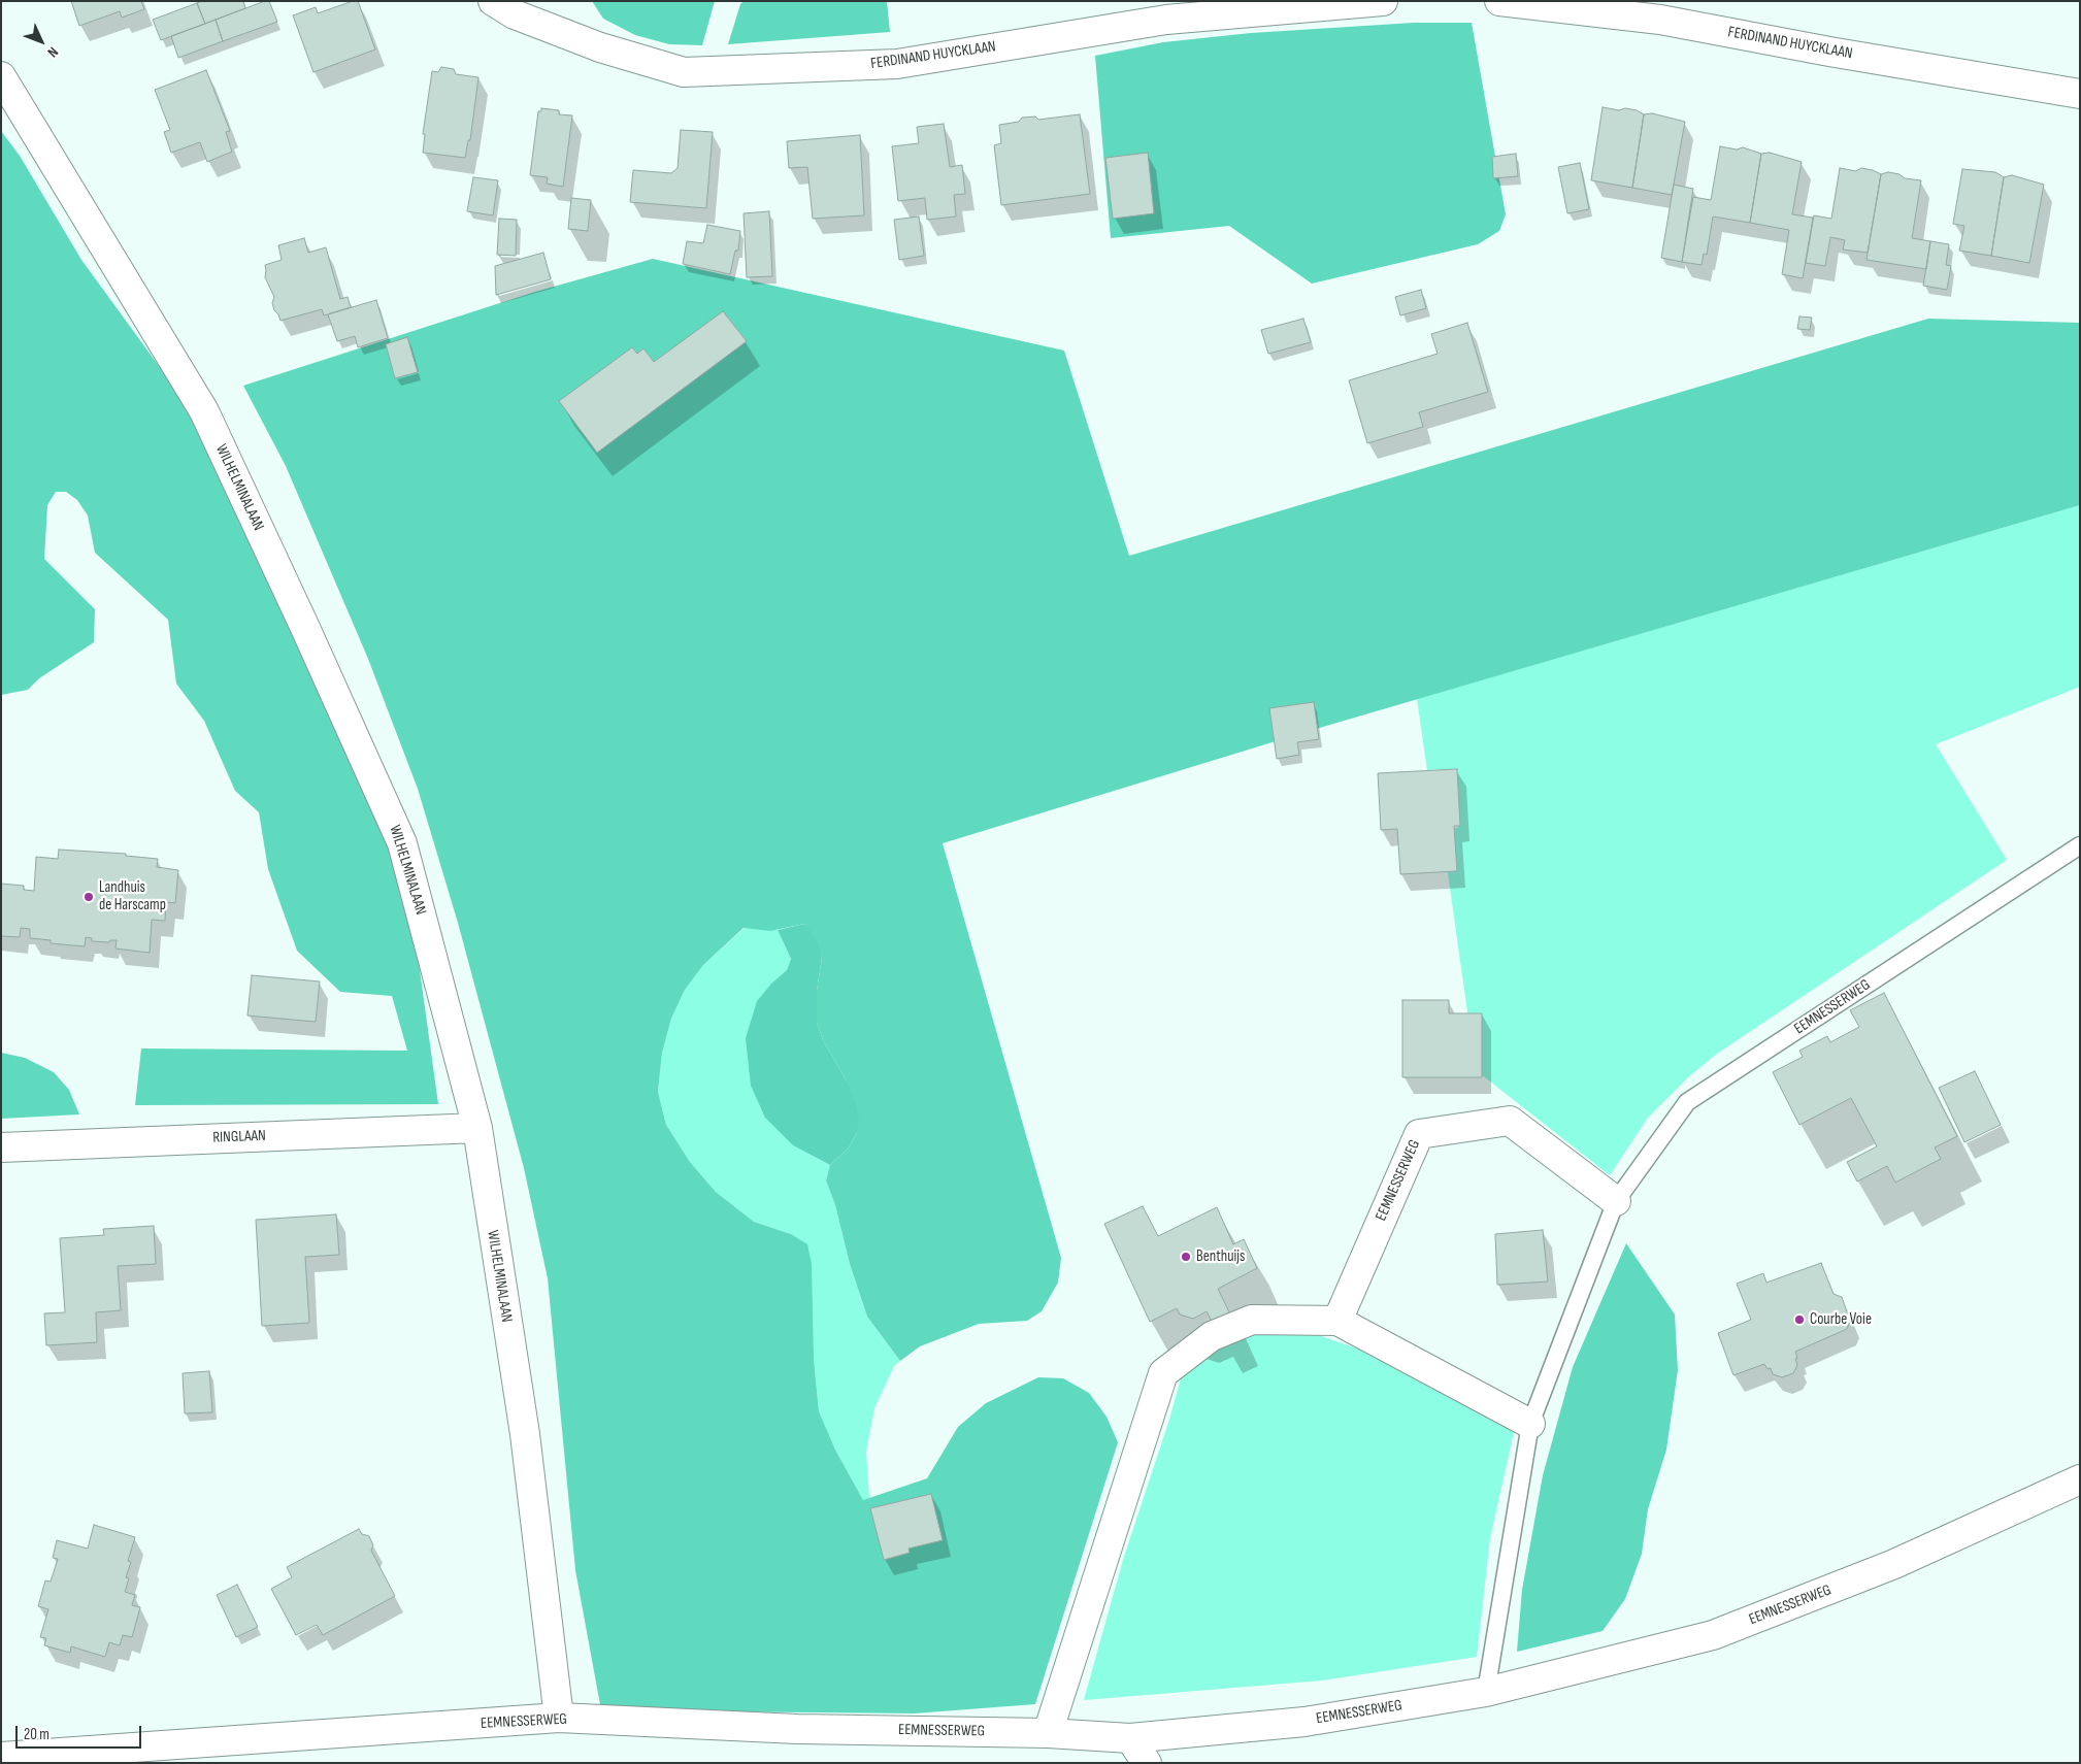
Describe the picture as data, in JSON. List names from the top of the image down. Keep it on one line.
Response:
{"streets":{"street":["FERDINAND HUYCKLAAN","WILHELMINALAAN","EEMNESSERWEG","RINGLAAN"]},"crossings":[["WILHELMINALAAN","EEMNESSERWEG"],["WILHELMINALAAN","RINGLAAN"]],"places":["Landhuis de Harscamp","Benthuijs","Courbe Voie"],"scale_bar":"20 m","north":"bottom right"}
